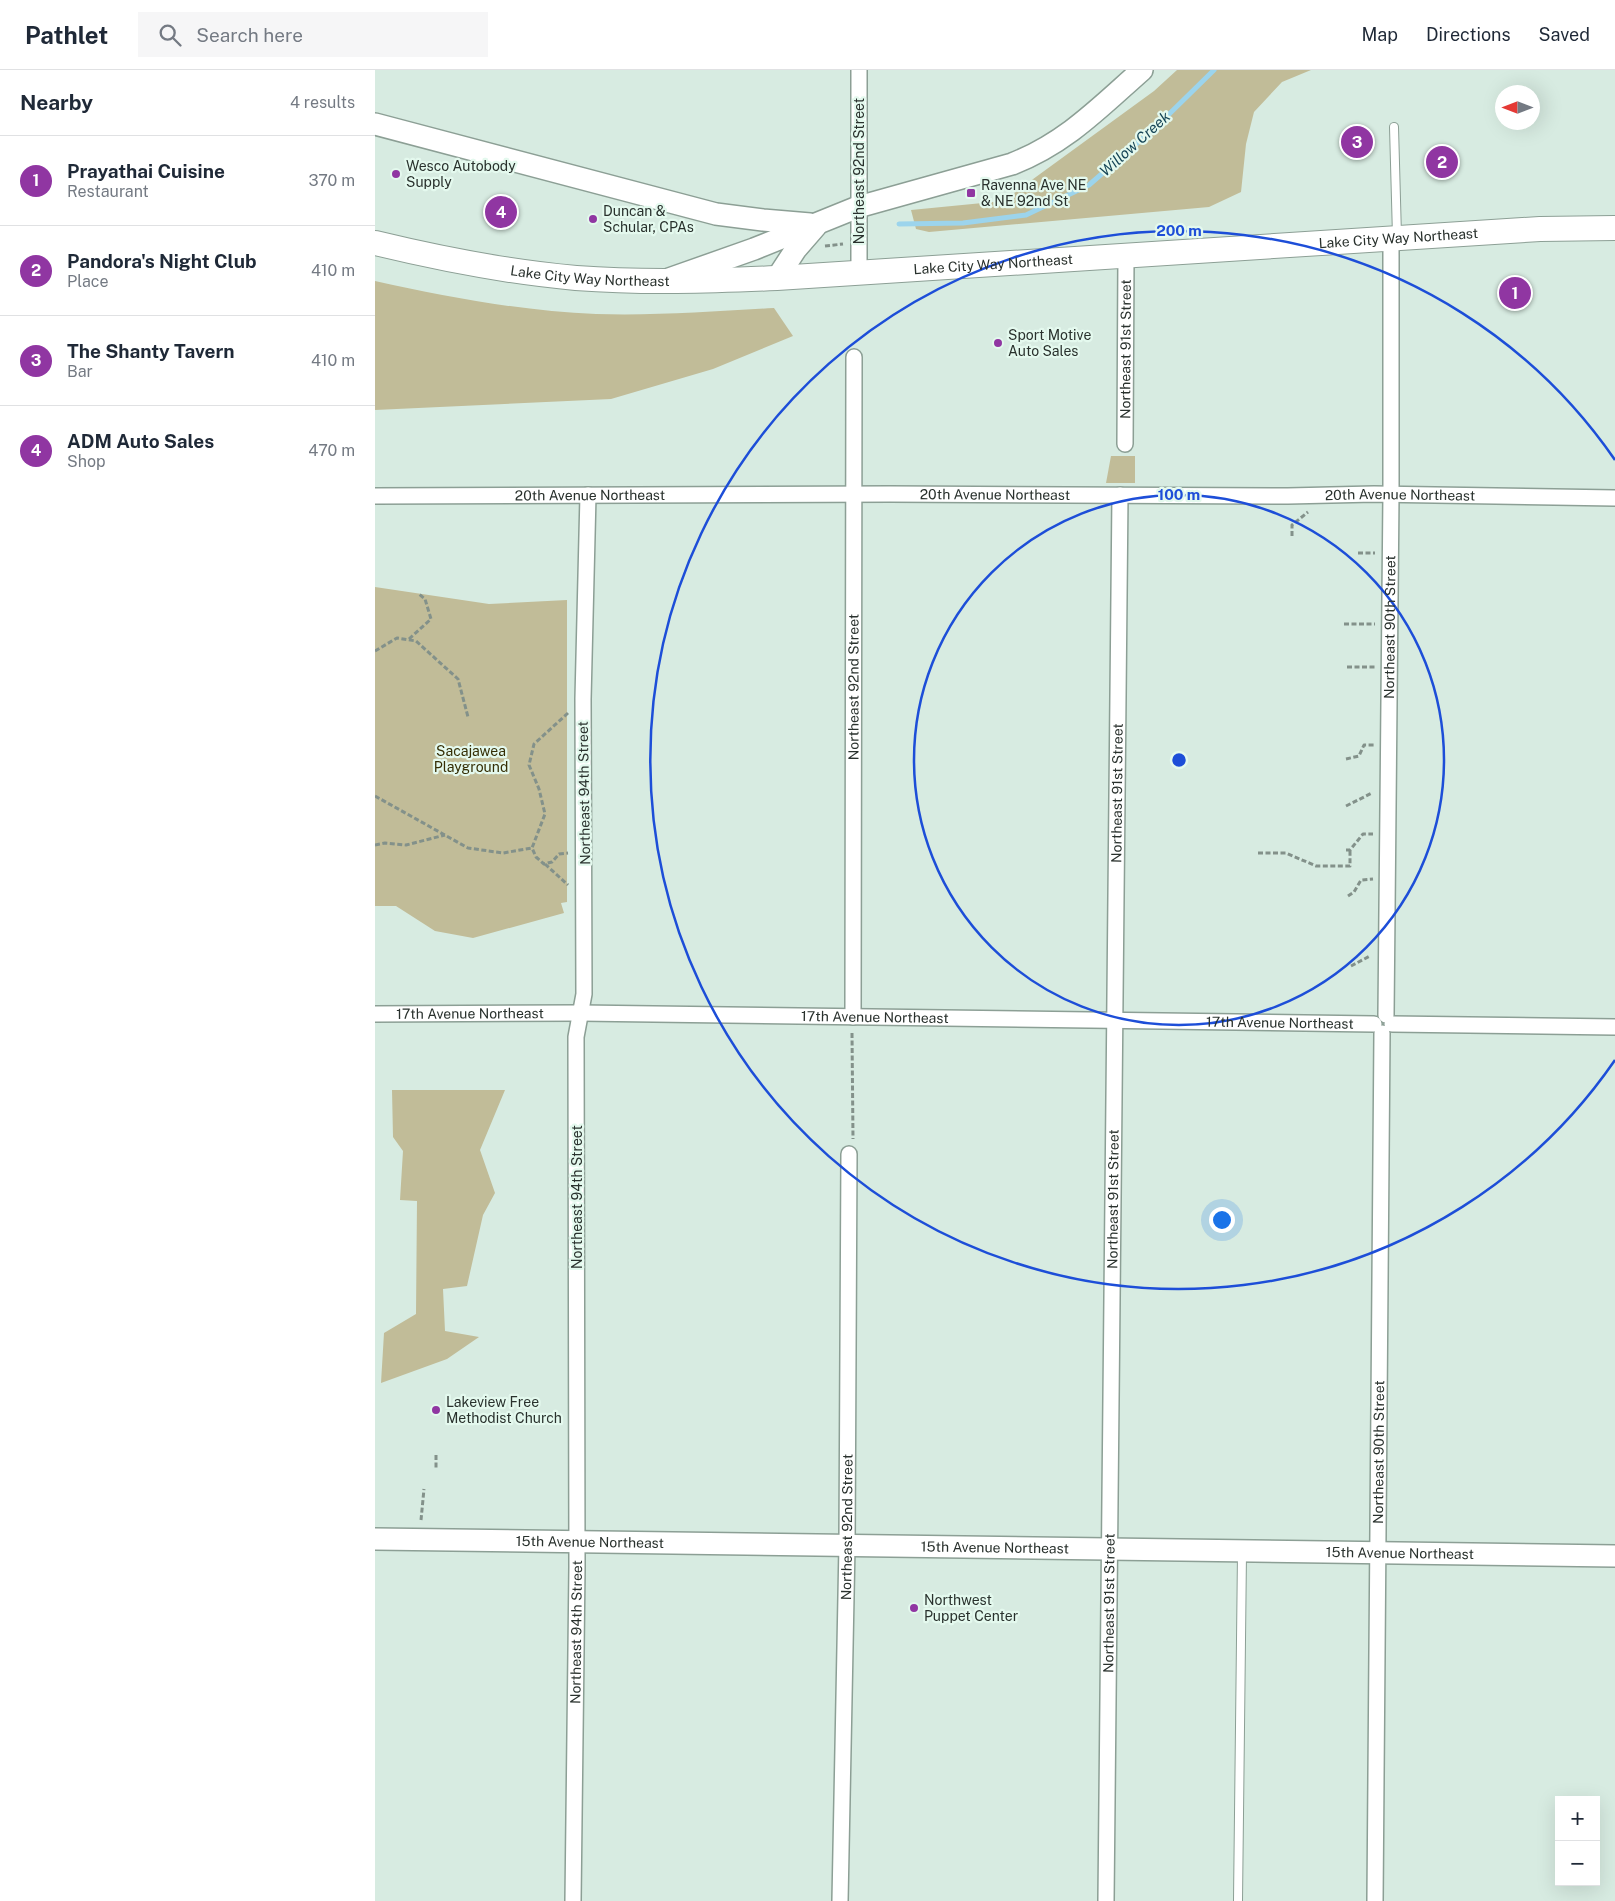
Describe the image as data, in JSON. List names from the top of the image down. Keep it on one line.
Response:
{"streets":{"main road":["Lake City Way Northeast"],"street":["Northeast 92nd Street","Northeast 91st Street","20th Avenue Northeast","Northeast 90th Street","Northeast 94th Street","17th Avenue Northeast","15th Avenue Northeast"]},"crossings":[["Northeast 92nd Street","Lake City Way Northeast"],["Northeast 92nd Street","20th Avenue Northeast"],["Northeast 92nd Street","17th Avenue Northeast"],["Northeast 92nd Street","15th Avenue Northeast"],["Lake City Way Northeast","Northeast 91st Street"],["Lake City Way Northeast","Northeast 90th Street"],["Northeast 91st Street","20th Avenue Northeast"],["Northeast 91st Street","17th Avenue Northeast"],["Northeast 91st Street","15th Avenue Northeast"],["20th Avenue Northeast","Northeast 90th Street"],["20th Avenue Northeast","Northeast 94th Street"],["Northeast 90th Street","17th Avenue Northeast"],["Northeast 90th Street","15th Avenue Northeast"],["Northeast 94th Street","17th Avenue Northeast"],["Northeast 94th Street","15th Avenue Northeast"]],"water":["Willow Creek"],"parks":["Sacajawea Playground"],"places":{"other":["Wesco Autobody Supply","Duncan & Schular, CPAs","Sport Motive Auto Sales","Lakeview Free Methodist Church","Northwest Puppet Center"],"transit":["Ravenna Ave NE & NE 92nd St"]},"north":"left","page":{"header":"Pathlet","search":"Search here","nav":["Map","Directions","Saved"],"heading":["Nearby","4 results"],"pins":["3","2","4","1"],"list":[{"mark":"1","name":"Prayathai Cuisine","note":"Restaurant","value":"370 m"},{"mark":"2","name":"Pandora's Night Club","note":"Place","value":"410 m"},{"mark":"3","name":"The Shanty Tavern","note":"Bar","value":"410 m"},{"mark":"4","name":"ADM Auto Sales","note":"Shop","value":"470 m"}],"map_buttons":["+","−"]},"rings":["200 m","100 m"]}
